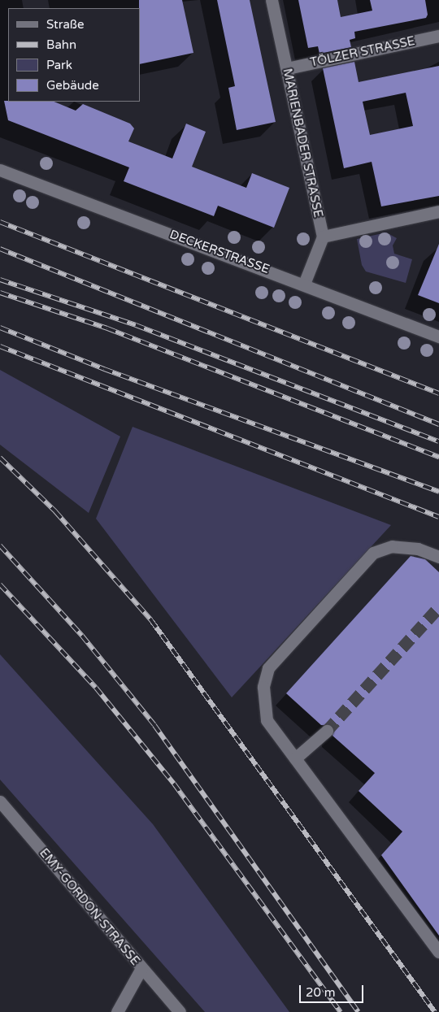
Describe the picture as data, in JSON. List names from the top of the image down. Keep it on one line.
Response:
{"streets":{"street":["TÖLZER STRASSE","MARIENBADER STRASSE","DECKERSTRASSE","EMY-GORDON-STRASSE"]},"crossings":[["TÖLZER STRASSE","MARIENBADER STRASSE"]],"legend":["Straße","Bahn","Park","Gebäude"],"scale_bar":"20 m"}
